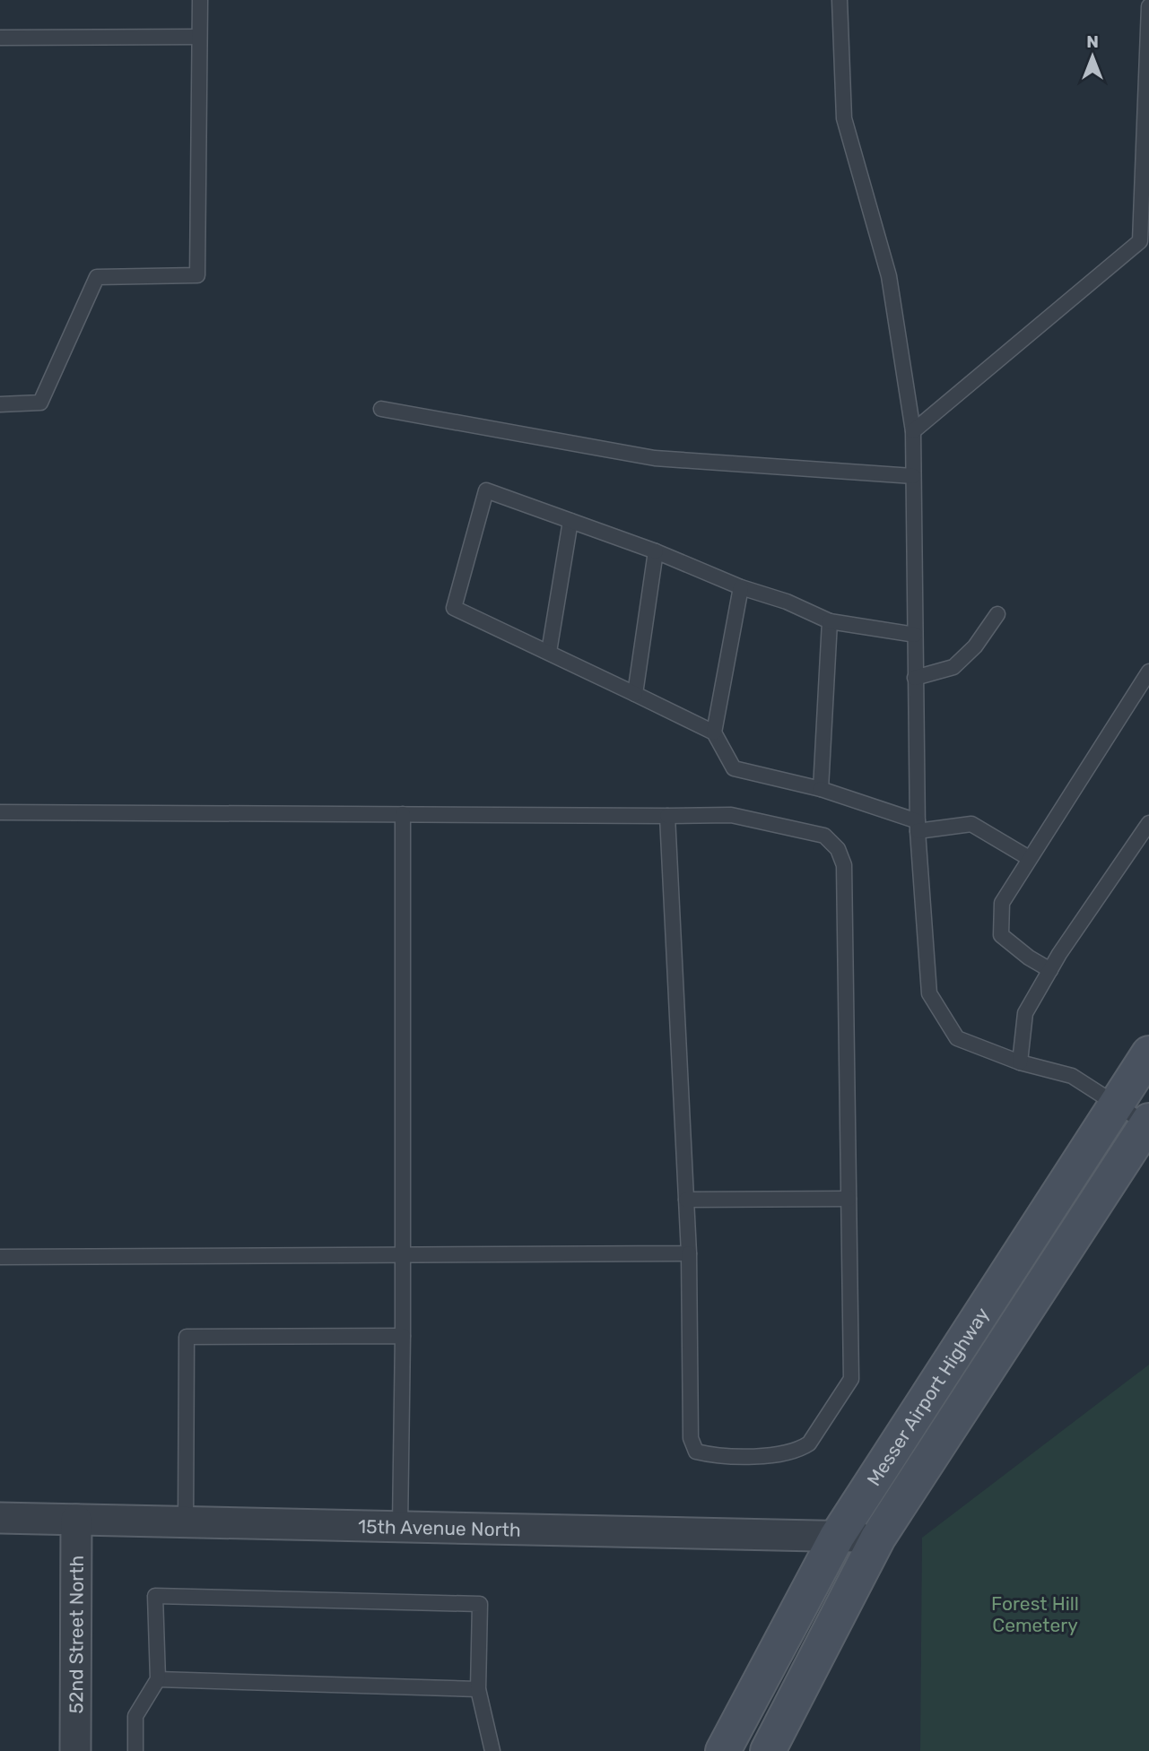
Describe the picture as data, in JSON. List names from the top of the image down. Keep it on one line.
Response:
{"streets":{"main road":["Messer Airport Highway"],"street":["15th Avenue North","52nd Street North"]},"crossings":[["Messer Airport Highway","15th Avenue North"],["15th Avenue North","52nd Street North"]],"parks":["Forest Hill Cemetery"],"north":"top"}
